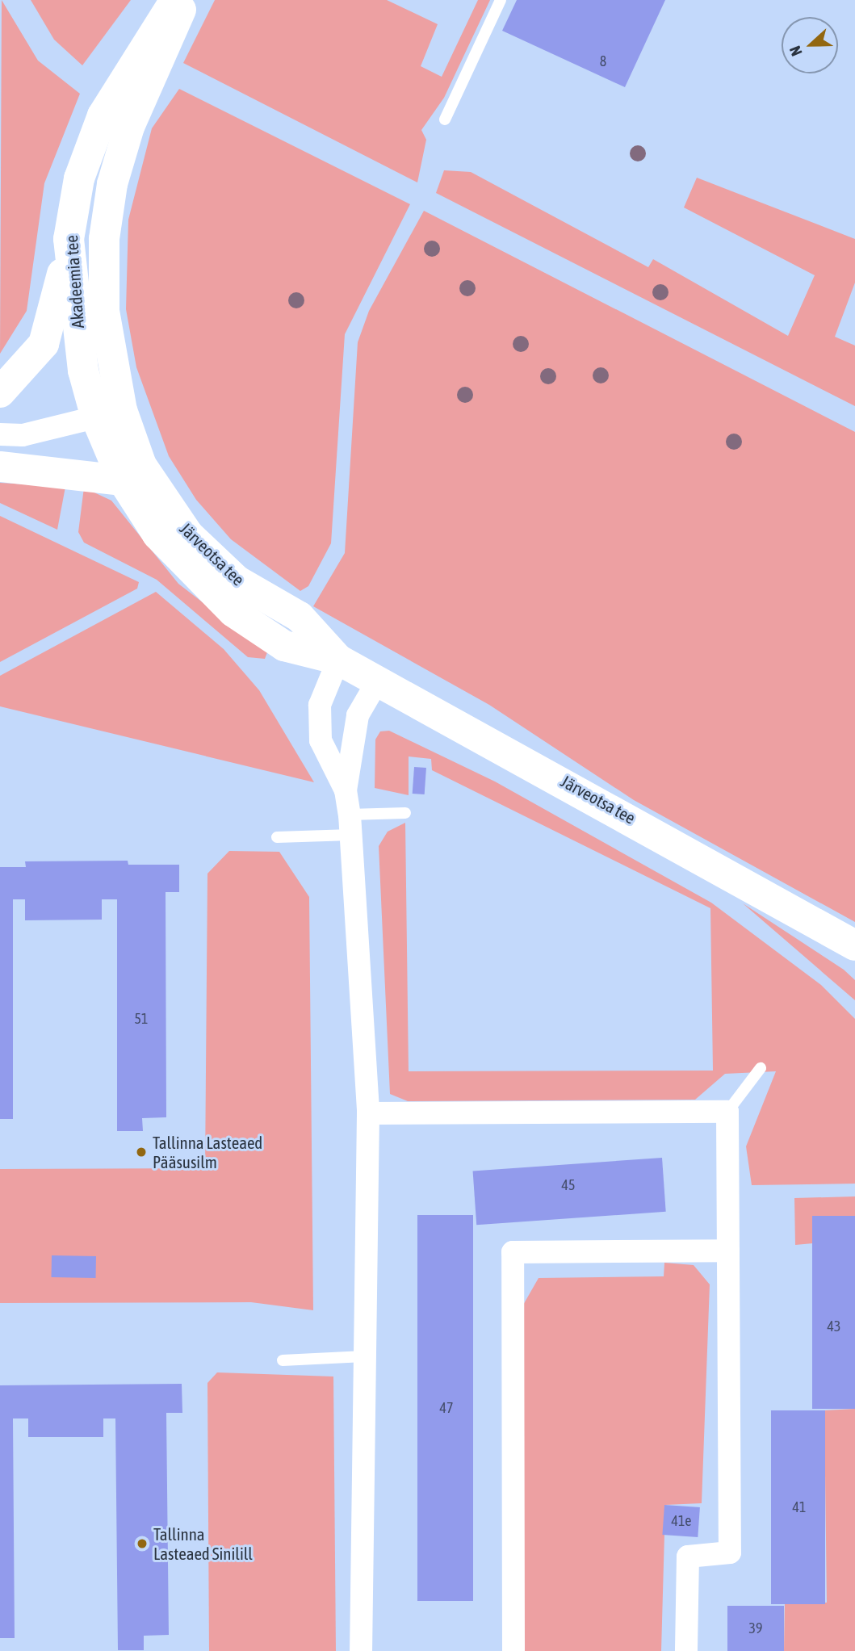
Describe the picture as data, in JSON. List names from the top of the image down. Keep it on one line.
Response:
{"streets":{"main road":["Akadeemia tee","Järveotsa tee"]},"crossings":[["Akadeemia tee","Järveotsa tee"]],"places":["Tallinna Lasteaed Pääsusilm","Tallinna Lasteaed Sinilill"],"house_numbers":["8","51","45","43","47","41","41e","39"],"north":"left"}
